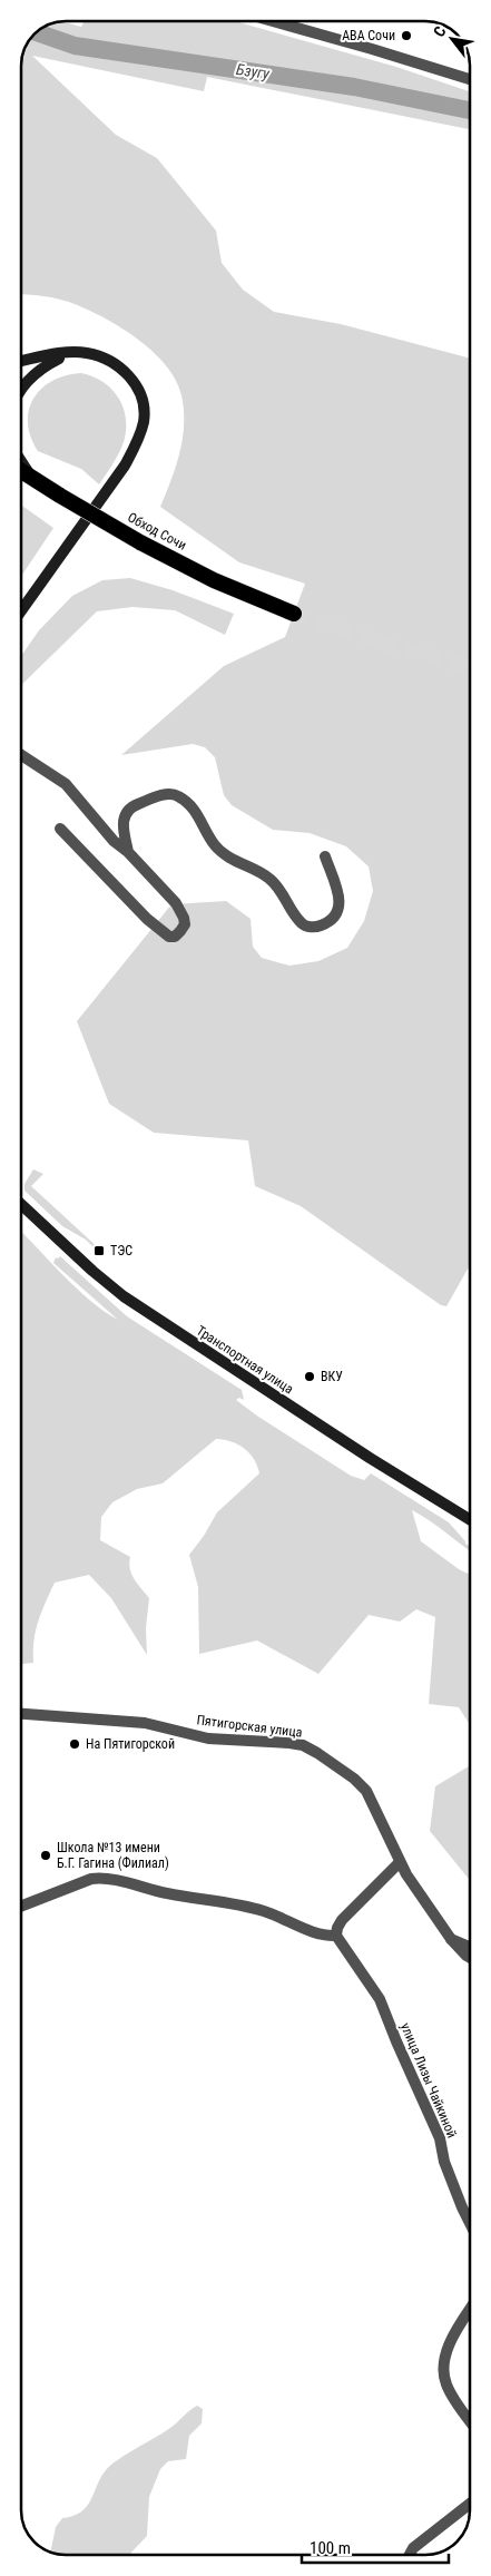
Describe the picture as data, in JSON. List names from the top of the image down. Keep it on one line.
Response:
{"streets":{"highway":["Обход Сочи"],"main road":["Транспортная улица"],"street":["Пятигорская улица","улица Лизы Чайкиной"]},"water":["Бзугу"],"places":{"other":["АВА Сочи","ВКУ","На Пятигорской","Школа №13 имени Б.Г. Гагина (Филиал)"],"transit":["ТЭС"]},"scale_bar":"100 m","north":"top left"}
